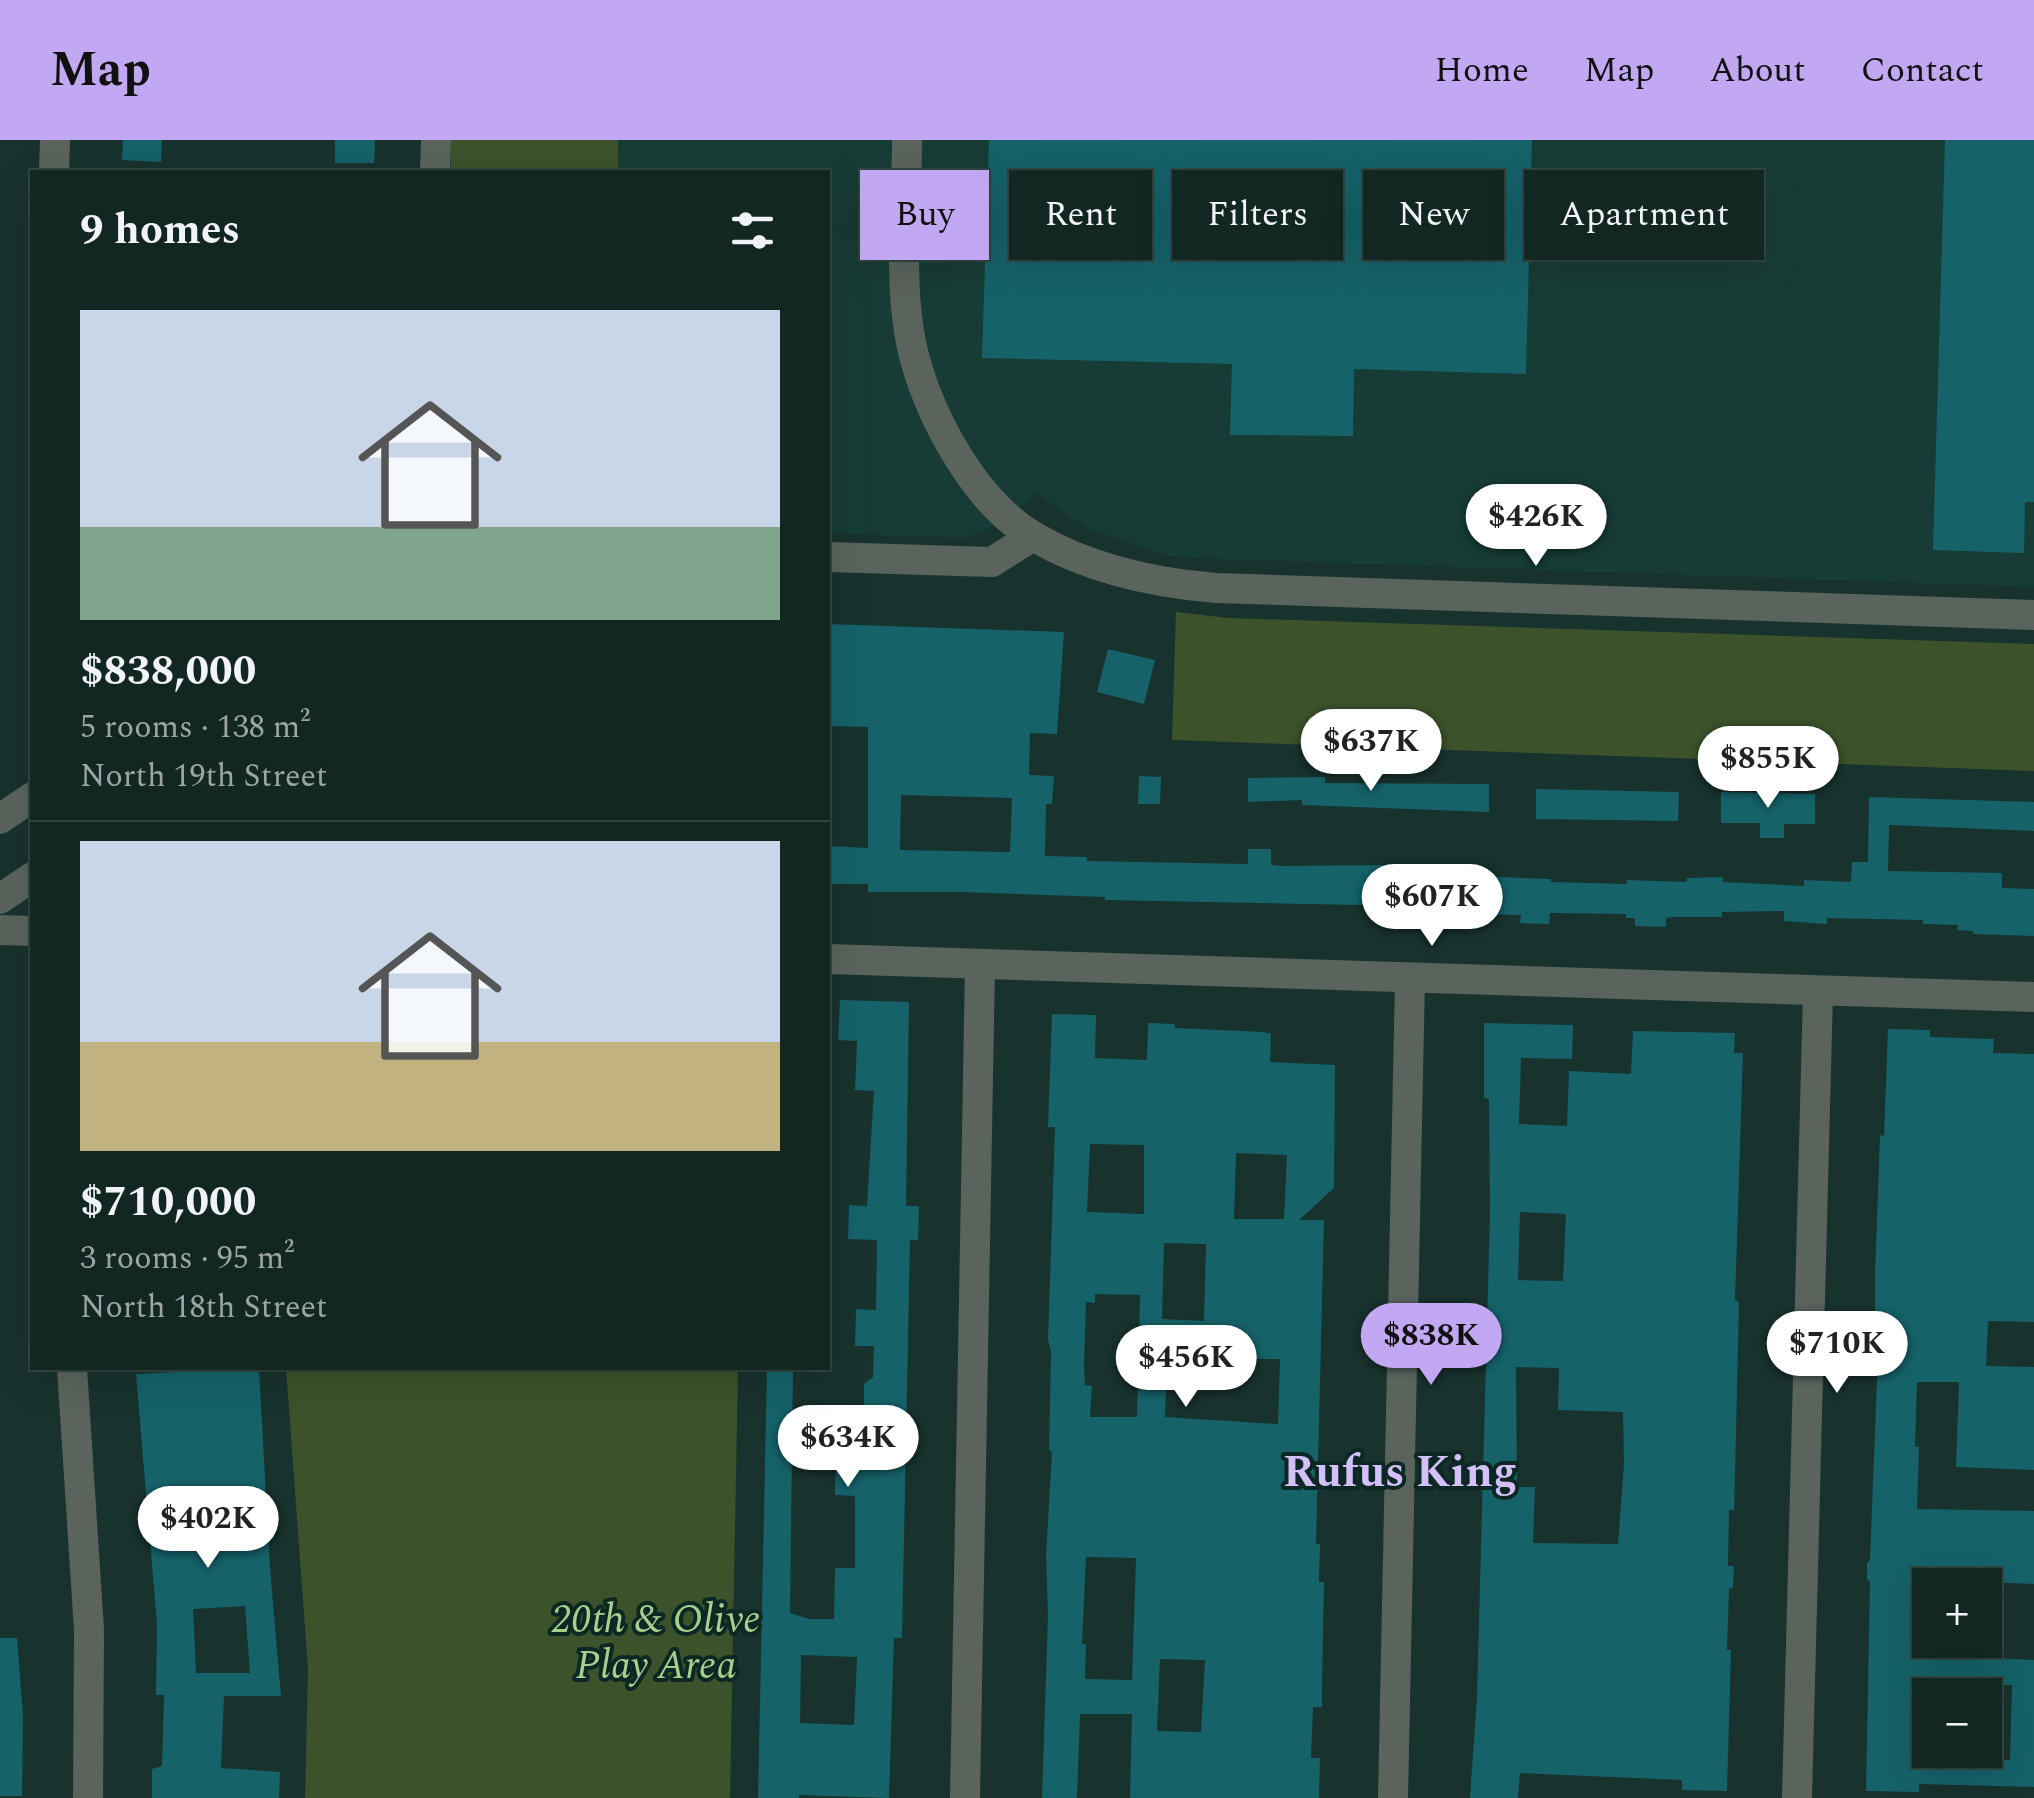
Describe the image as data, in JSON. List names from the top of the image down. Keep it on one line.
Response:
{"districts":["Rufus King"],"parks":["20th & Olive Play Area"],"page":{"header":"Map","nav":["Home","Map","About","Contact"],"chip":["Buy","Rent","Filters","New","Apartment"],"heading":"9 homes","list":[{"name":"$838,000","note":"5 rooms · 138 m² · North 19th Street"},{"name":"$710,000","note":"3 rooms · 95 m² · North 18th Street"}],"price":["$426K","$637K","$855K","$607K","$838K","$710K","$456K","$634K","$402K"],"map_buttons":["+","−"]}}
